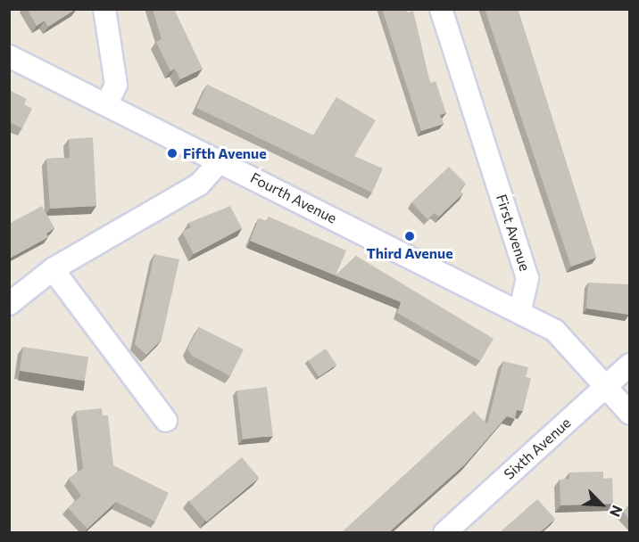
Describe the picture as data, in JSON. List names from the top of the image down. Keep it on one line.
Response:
{"streets":{"street":["Fourth Avenue","First Avenue","Sixth Avenue"]},"crossings":[["Fourth Avenue","First Avenue"]],"places":["Fifth Avenue","Third Avenue"],"north":"bottom right"}
